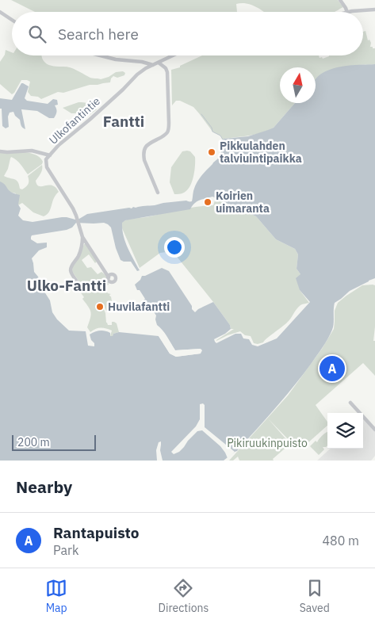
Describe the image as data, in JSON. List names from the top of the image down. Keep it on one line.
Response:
{"streets":{"street":["Ulkofantintie"]},"districts":["Fantti","Ulko-Fantti"],"parks":["Pikiruukinpuisto"],"places":["Pikkulahden talviuintipaikka","Koirien uimaranta","Huvilafantti"],"scale_bar":"200 m","north":"top","page":{"search":"Search here","pins":"A","scale":"200 m","heading":"Nearby","list":[{"mark":"A","name":"Rantapuisto","note":"Park","value":"480 m"}],"nav":["Map","Directions","Saved"]}}
